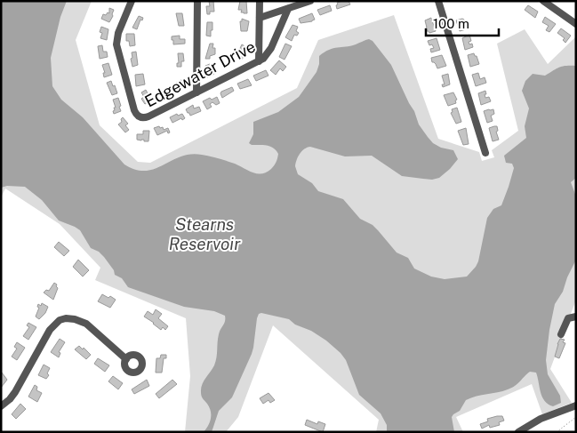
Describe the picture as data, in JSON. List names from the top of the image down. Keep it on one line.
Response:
{"streets":{"street":["Edgewater Drive"]},"water":["Stearns Reservoir"],"scale_bar":"100 m"}
